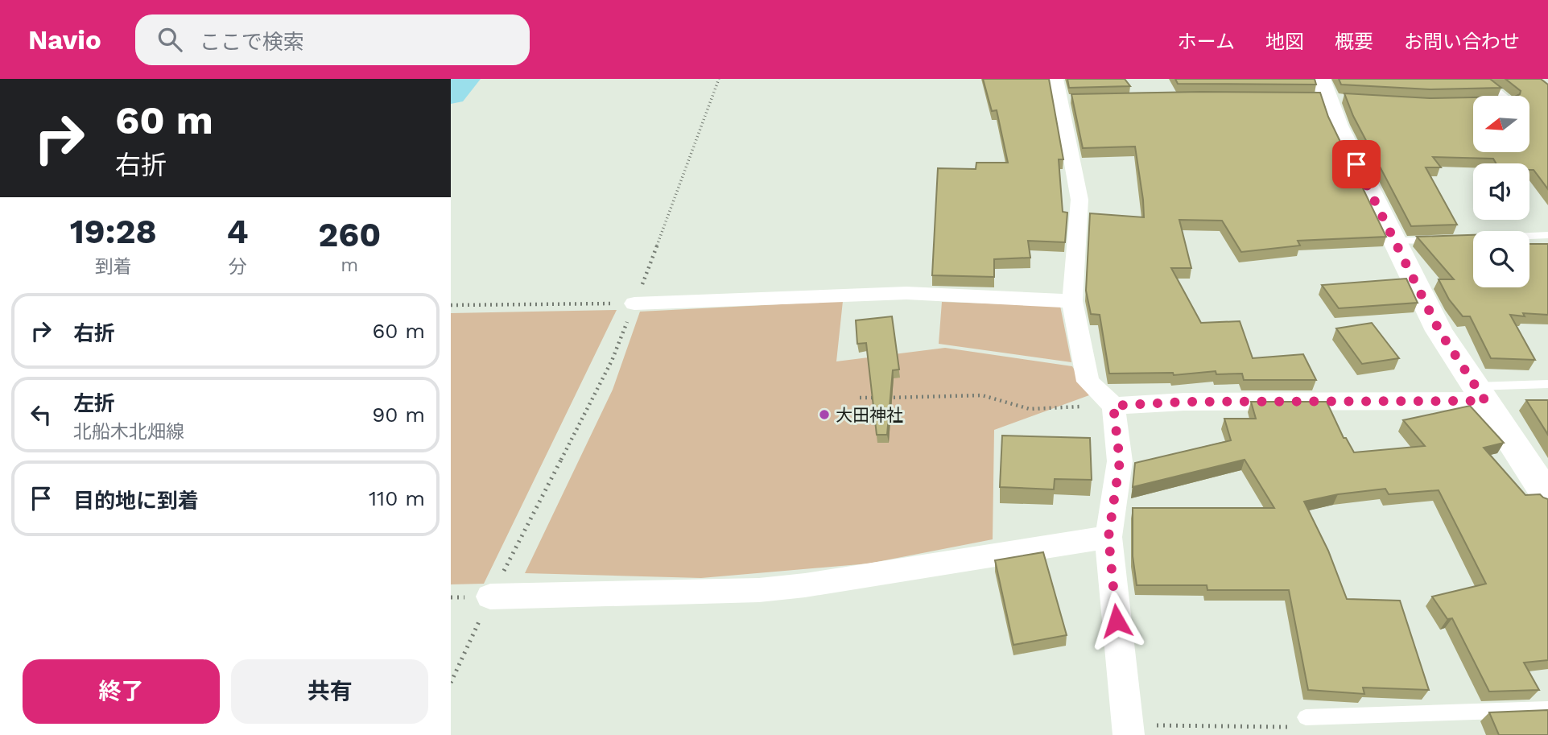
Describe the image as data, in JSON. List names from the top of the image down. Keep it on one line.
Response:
{"places":["大田神社"],"north":"left","page":{"header":"Navio","search":"ここで検索","nav":["ホーム","地図","概要","お問い合わせ"],"turn":["60 m","右折"],"eta":["19:28","到着","4","分","260","m"],"list":[{"name":"右折","value":"60 m"},{"name":"左折","note":"北船木北畑線","value":"90 m"},{"name":"目的地に到着","value":"110 m"}],"buttons":["終了","共有"]}}
